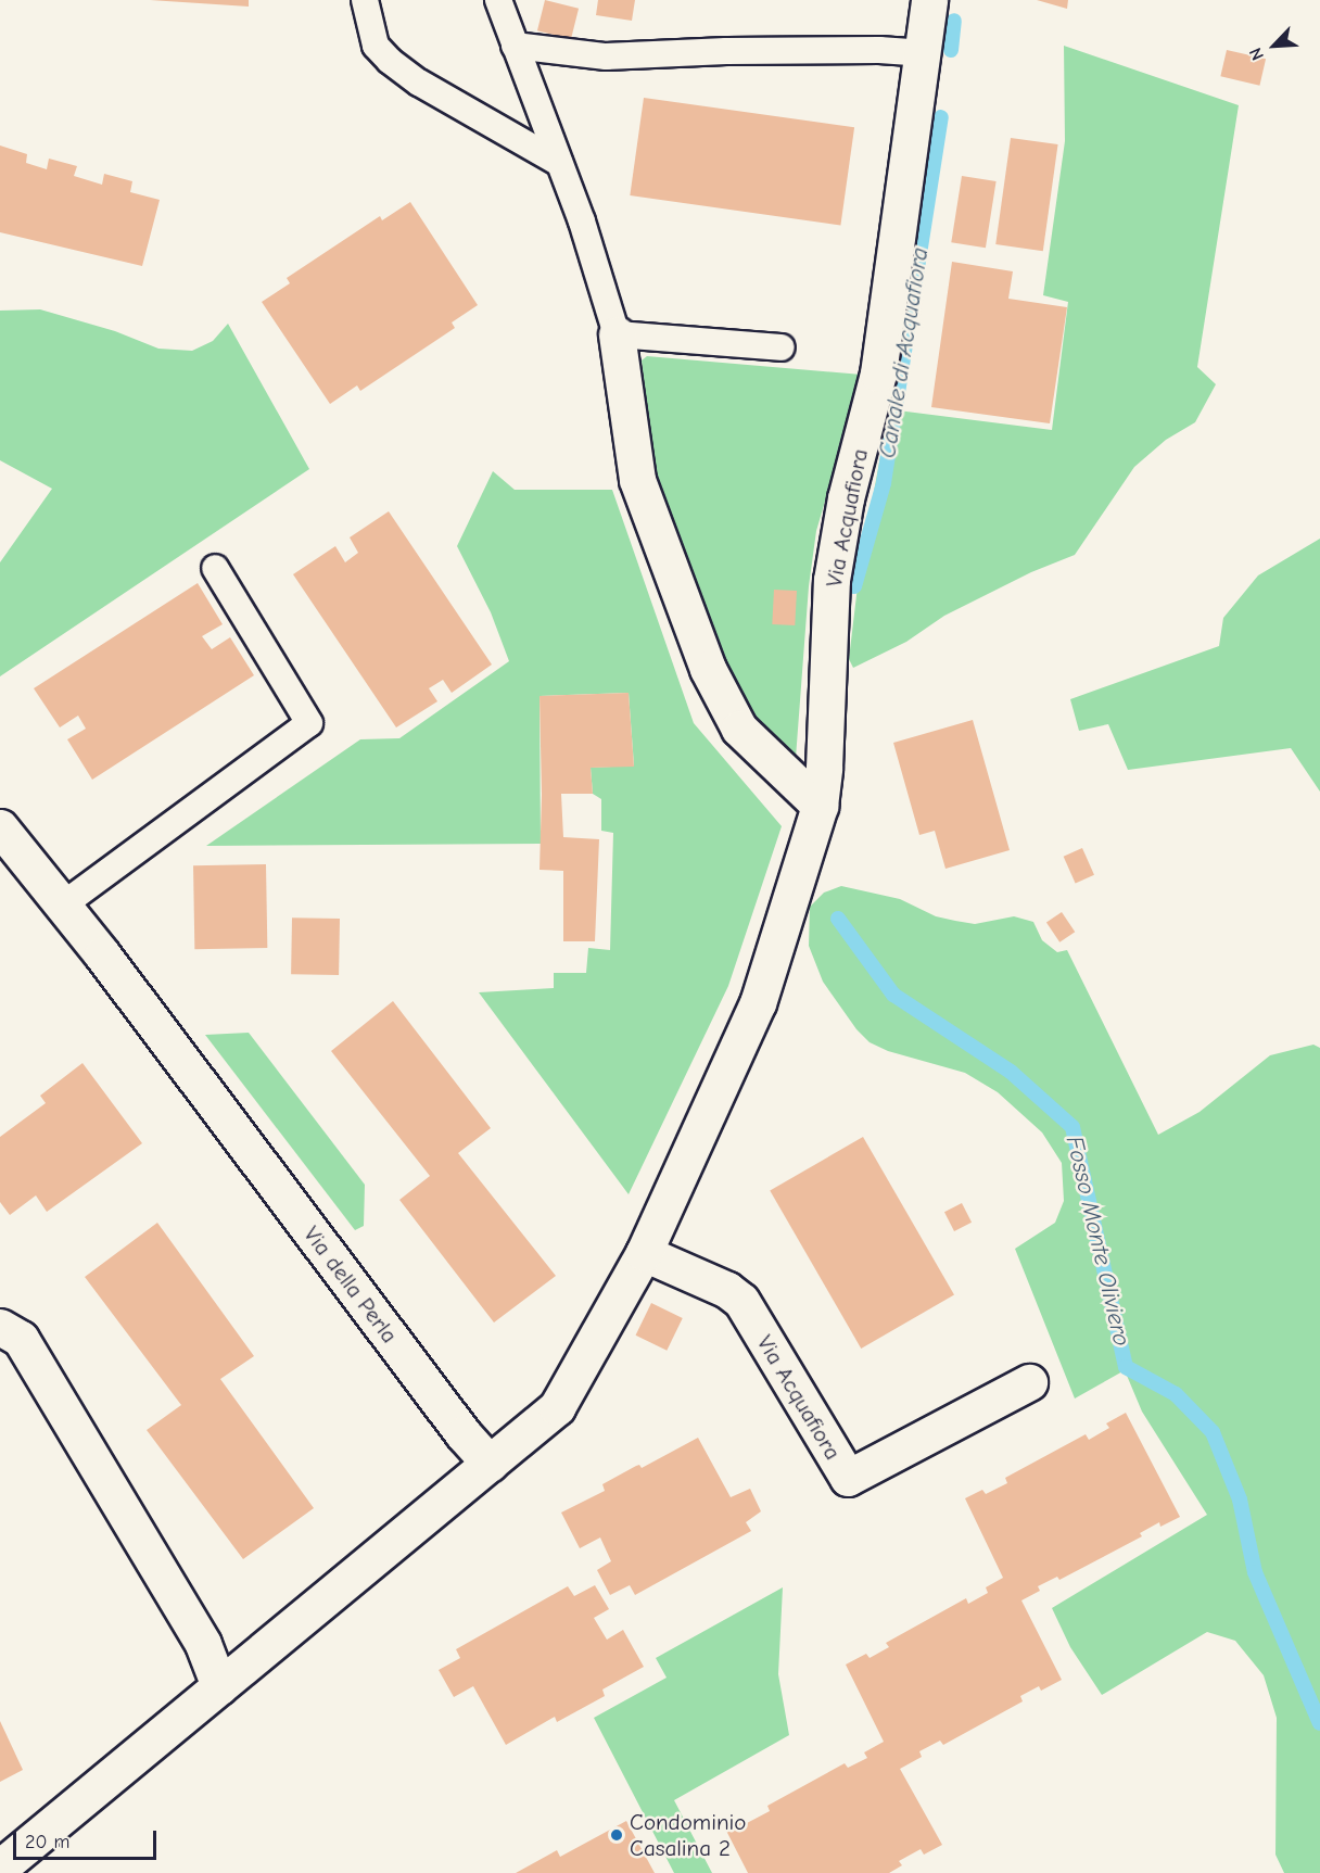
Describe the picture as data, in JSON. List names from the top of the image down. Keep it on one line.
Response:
{"streets":{"street":["Via Acquafiora","Via della Perla"]},"crossings":[["Via Acquafiora","Via della Perla"]],"water":["Canale di Acquafiora","Fosso Monte Oliviero"],"places":["Condominio Casalina 2"],"scale_bar":"20 m","north":"bottom left"}
